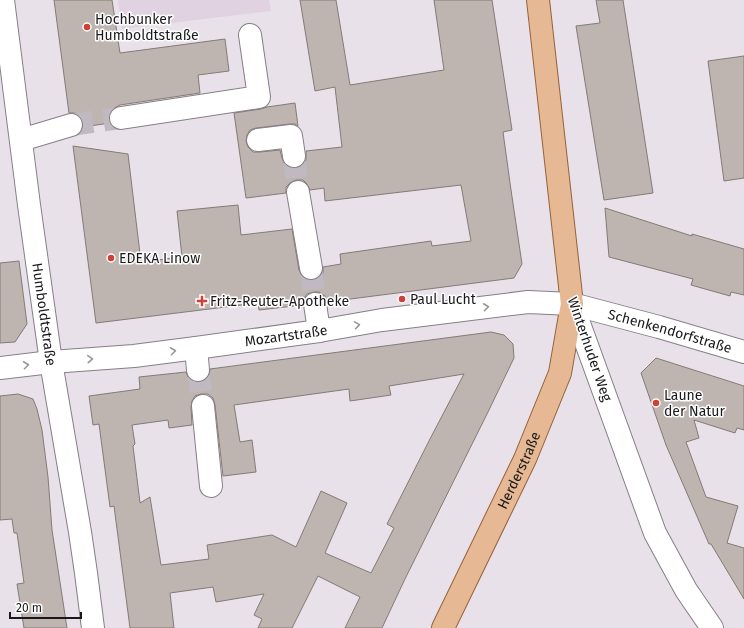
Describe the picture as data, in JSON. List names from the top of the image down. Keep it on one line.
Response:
{"streets":{"main road":["Winterhuder Weg","Herderstraße"],"street":["Humboldtstraße","Schenkendorfstraße","Mozartstraße"]},"crossings":[["Humboldtstraße","Mozartstraße"],["Schenkendorfstraße","Mozartstraße"],["Schenkendorfstraße","Winterhuder Weg"],["Schenkendorfstraße","Herderstraße"],["Mozartstraße","Winterhuder Weg"],["Mozartstraße","Herderstraße"],["Winterhuder Weg","Herderstraße"]],"one_way":["Mozartstraße"],"places":{"other":["Hochbunker Humboldtstraße","EDEKA Linow","Paul Lucht","Laune der Natur"],"health":["Fritz-Reuter-Apotheke"]},"scale_bar":"20 m"}
